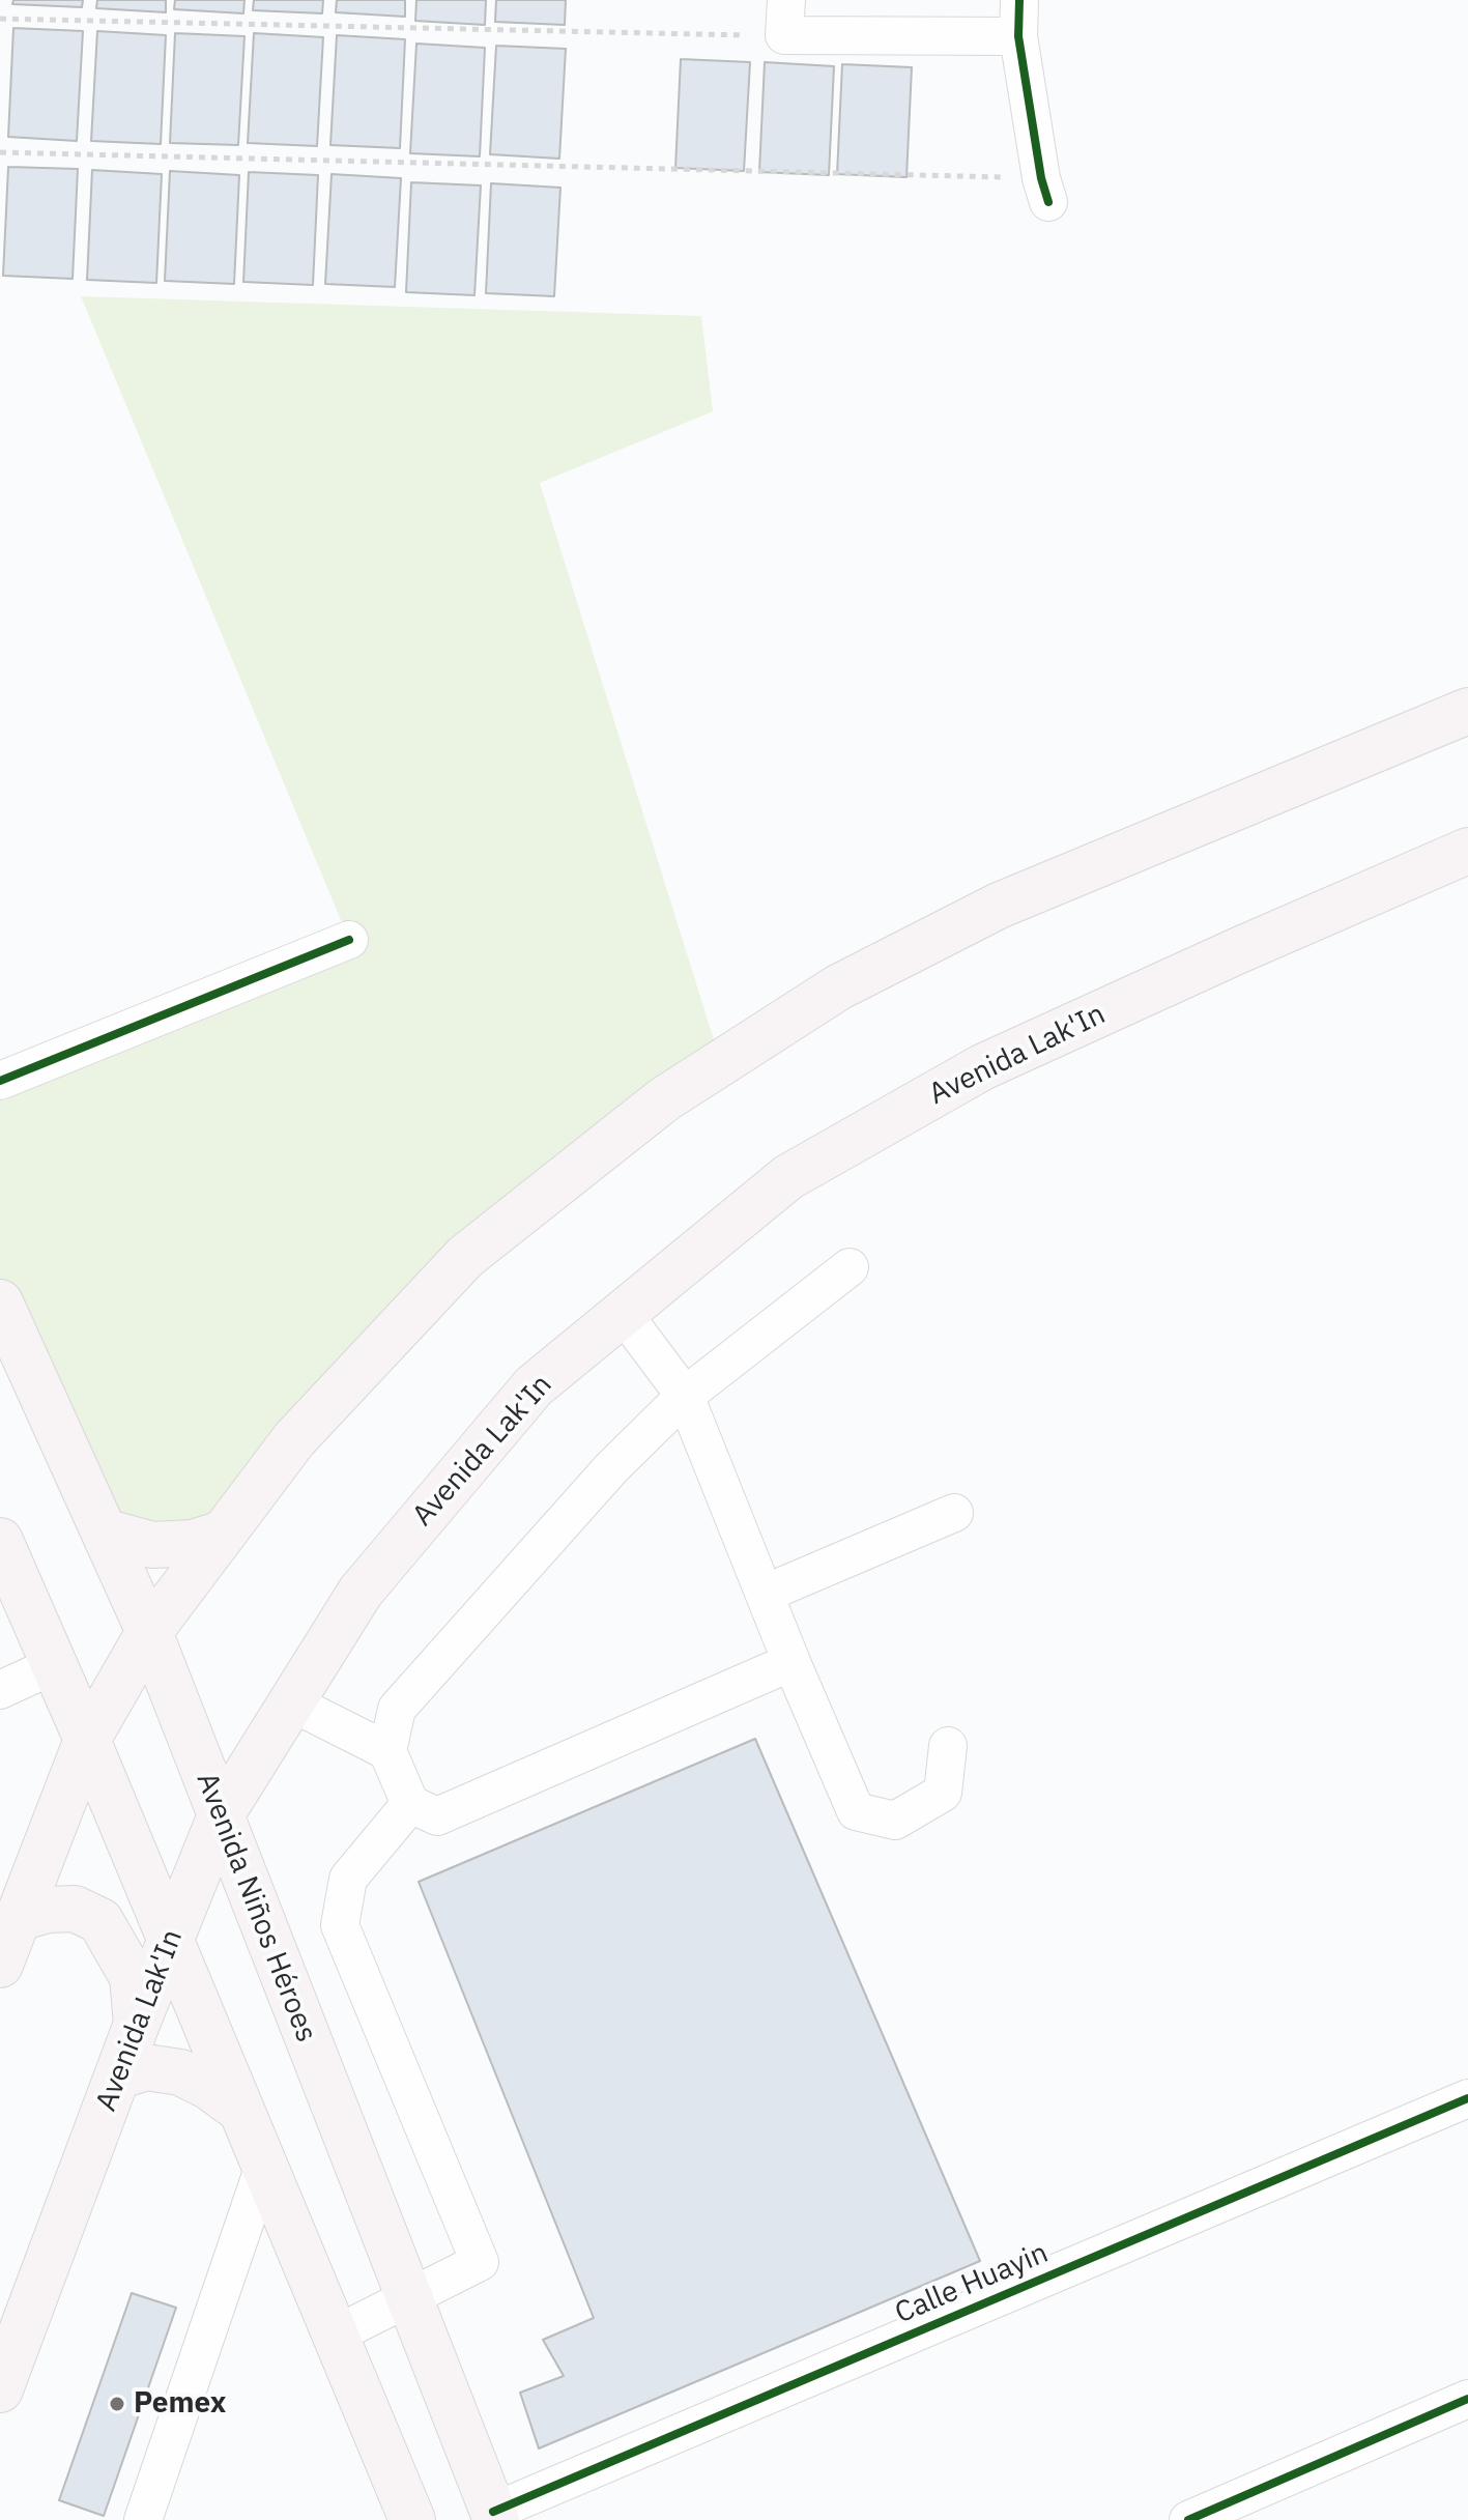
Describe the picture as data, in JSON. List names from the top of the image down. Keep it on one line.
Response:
{"streets":{"main road":["Avenida Lak'In","Avenida Niños Héroes"],"street":["Calle Huayin"]},"crossings":[["Avenida Lak'In","Avenida Niños Héroes"],["Avenida Niños Héroes","Calle Huayin"]],"places":["Pemex"]}
